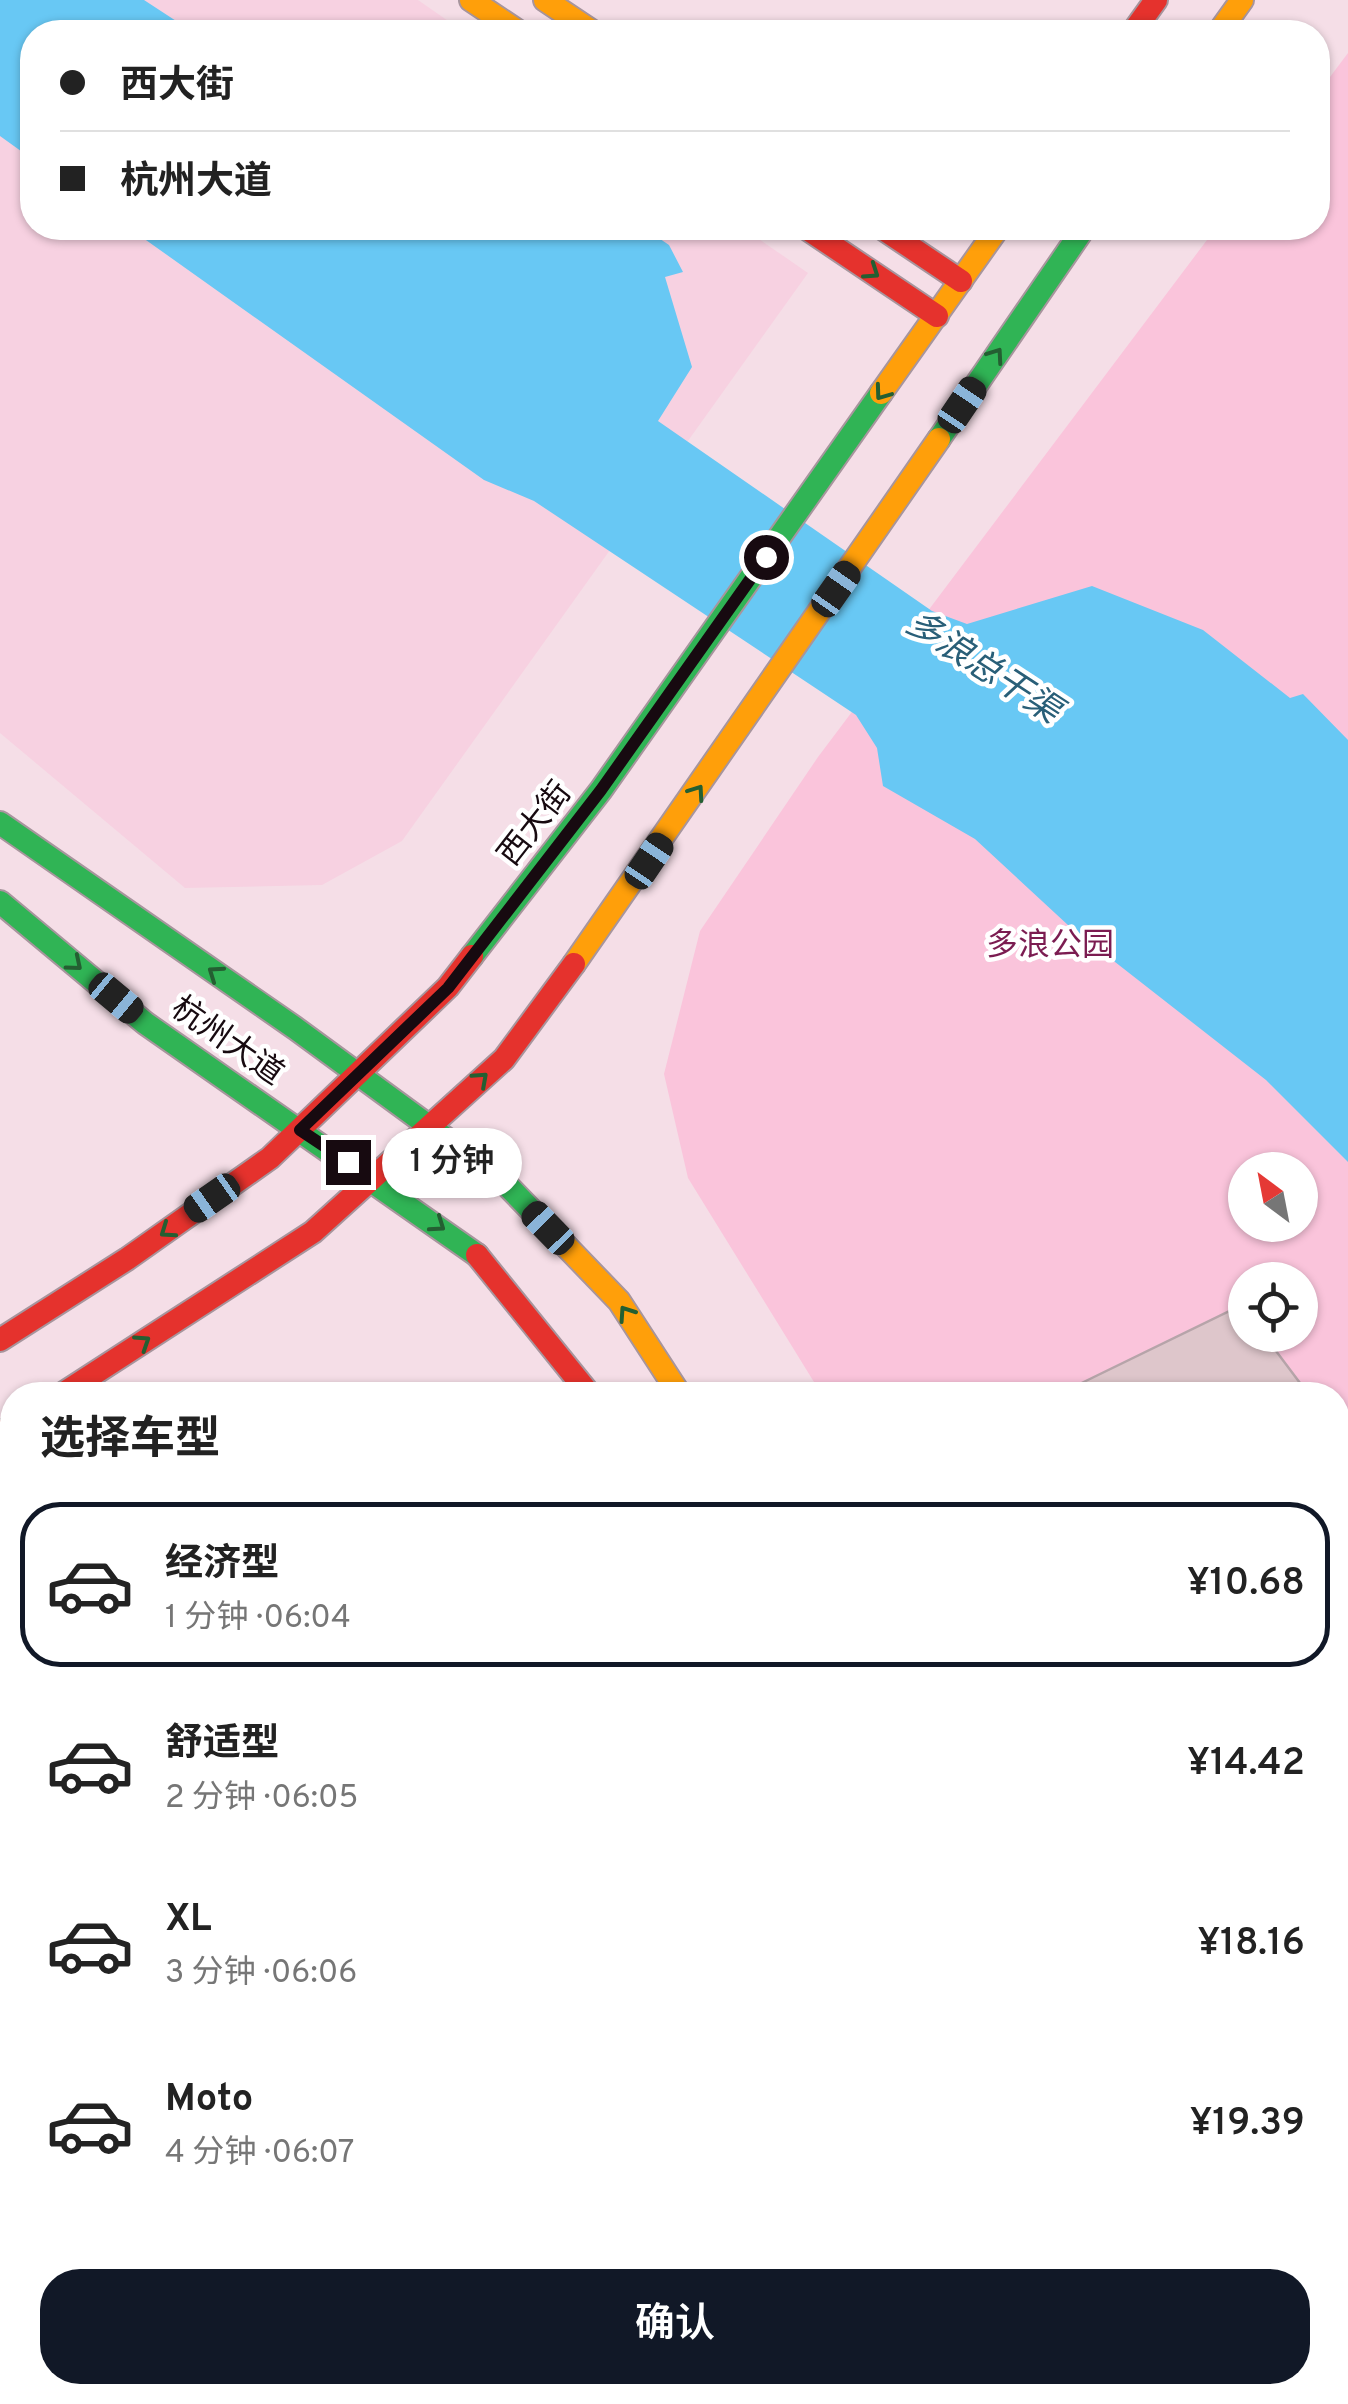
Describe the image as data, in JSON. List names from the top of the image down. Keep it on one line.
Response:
{"streets":{"main road":["西大街","杭州大道"]},"crossings":[["西大街","杭州大道"]],"water":["多浪总干渠"],"parks":["多浪公园"],"north":"top left","page":{"banner":["西大街","杭州大道"],"bubble":"1 分钟","heading":"选择车型","list":[{"name":"经济型","note":"1 分钟 · 06:04","value":"¥10.68"},{"name":"舒适型","note":"2 分钟 · 06:05","value":"¥14.42"},{"name":"XL","note":"3 分钟 · 06:06","value":"¥18.16"},{"name":"Moto","note":"4 分钟 · 06:07","value":"¥19.39"}],"buttons":"确认"}}
